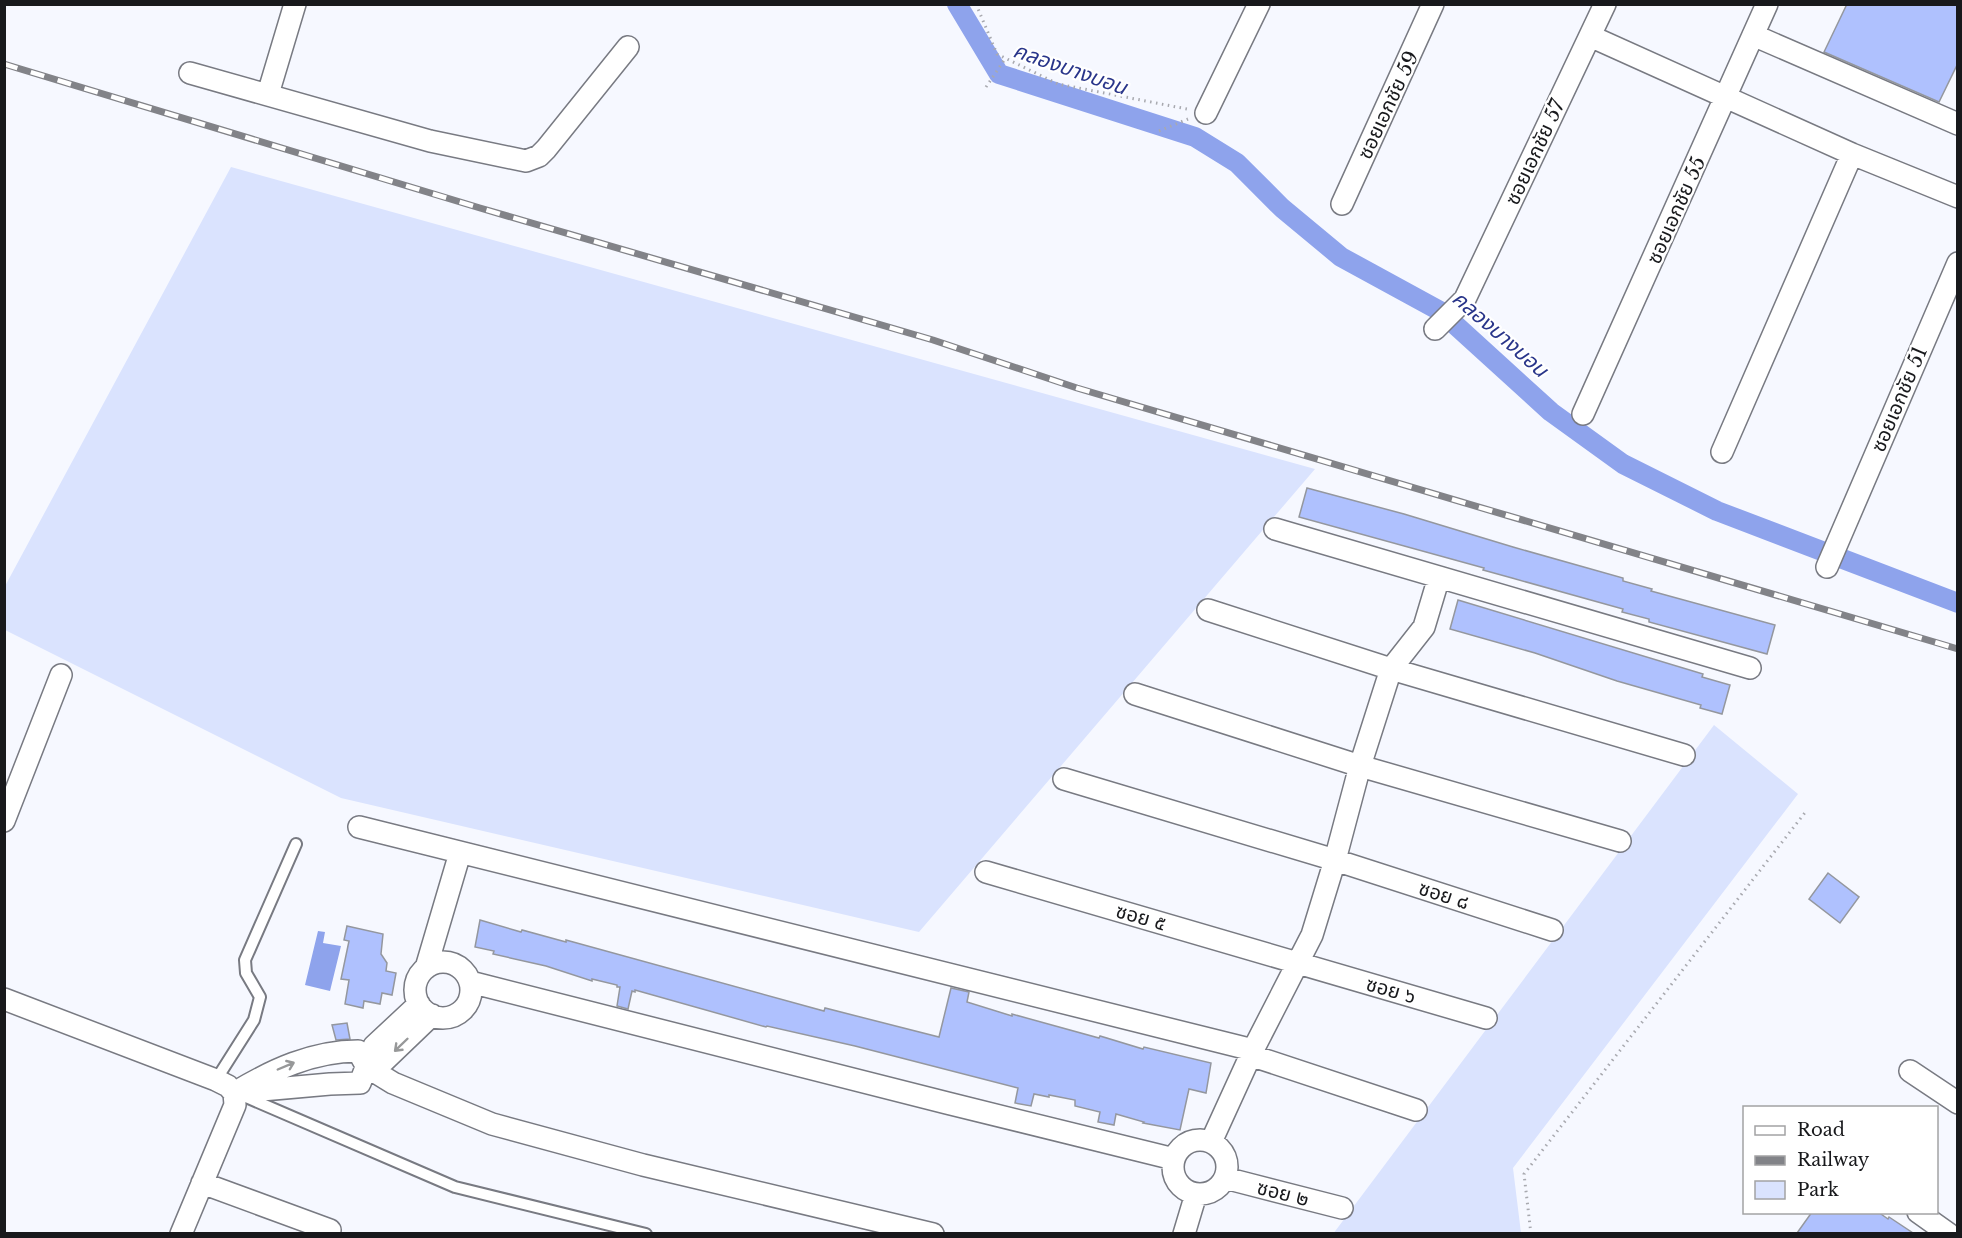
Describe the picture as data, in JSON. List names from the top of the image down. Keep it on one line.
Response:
{"streets":{"street":["ซอยเอกชัย 59","ซอยเอกชัย 57","ซอยเอกชัย 55","ซอยเอกชัย 51","ซอย ๘","ซอย ๕","ซอย ๖","ซอย ๒"]},"crossings":[["ซอย ๕","ซอย ๖"]],"water":["คลองบางบอน"],"legend":["Road","Railway","Park"]}
